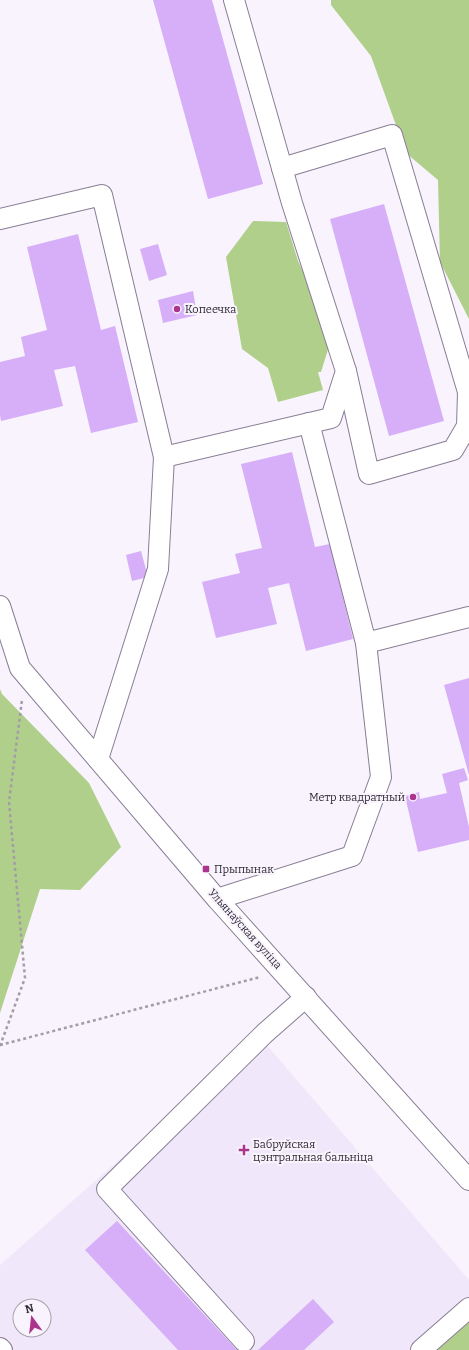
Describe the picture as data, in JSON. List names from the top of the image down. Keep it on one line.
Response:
{"streets":{"street":["Ульянаўская вуліца"]},"places":{"other":["Копеечка","Метр квадратный"],"transit":["Прыпынак"],"health":["Бабруйская цэнтральная бальніца"]},"north":"top"}
